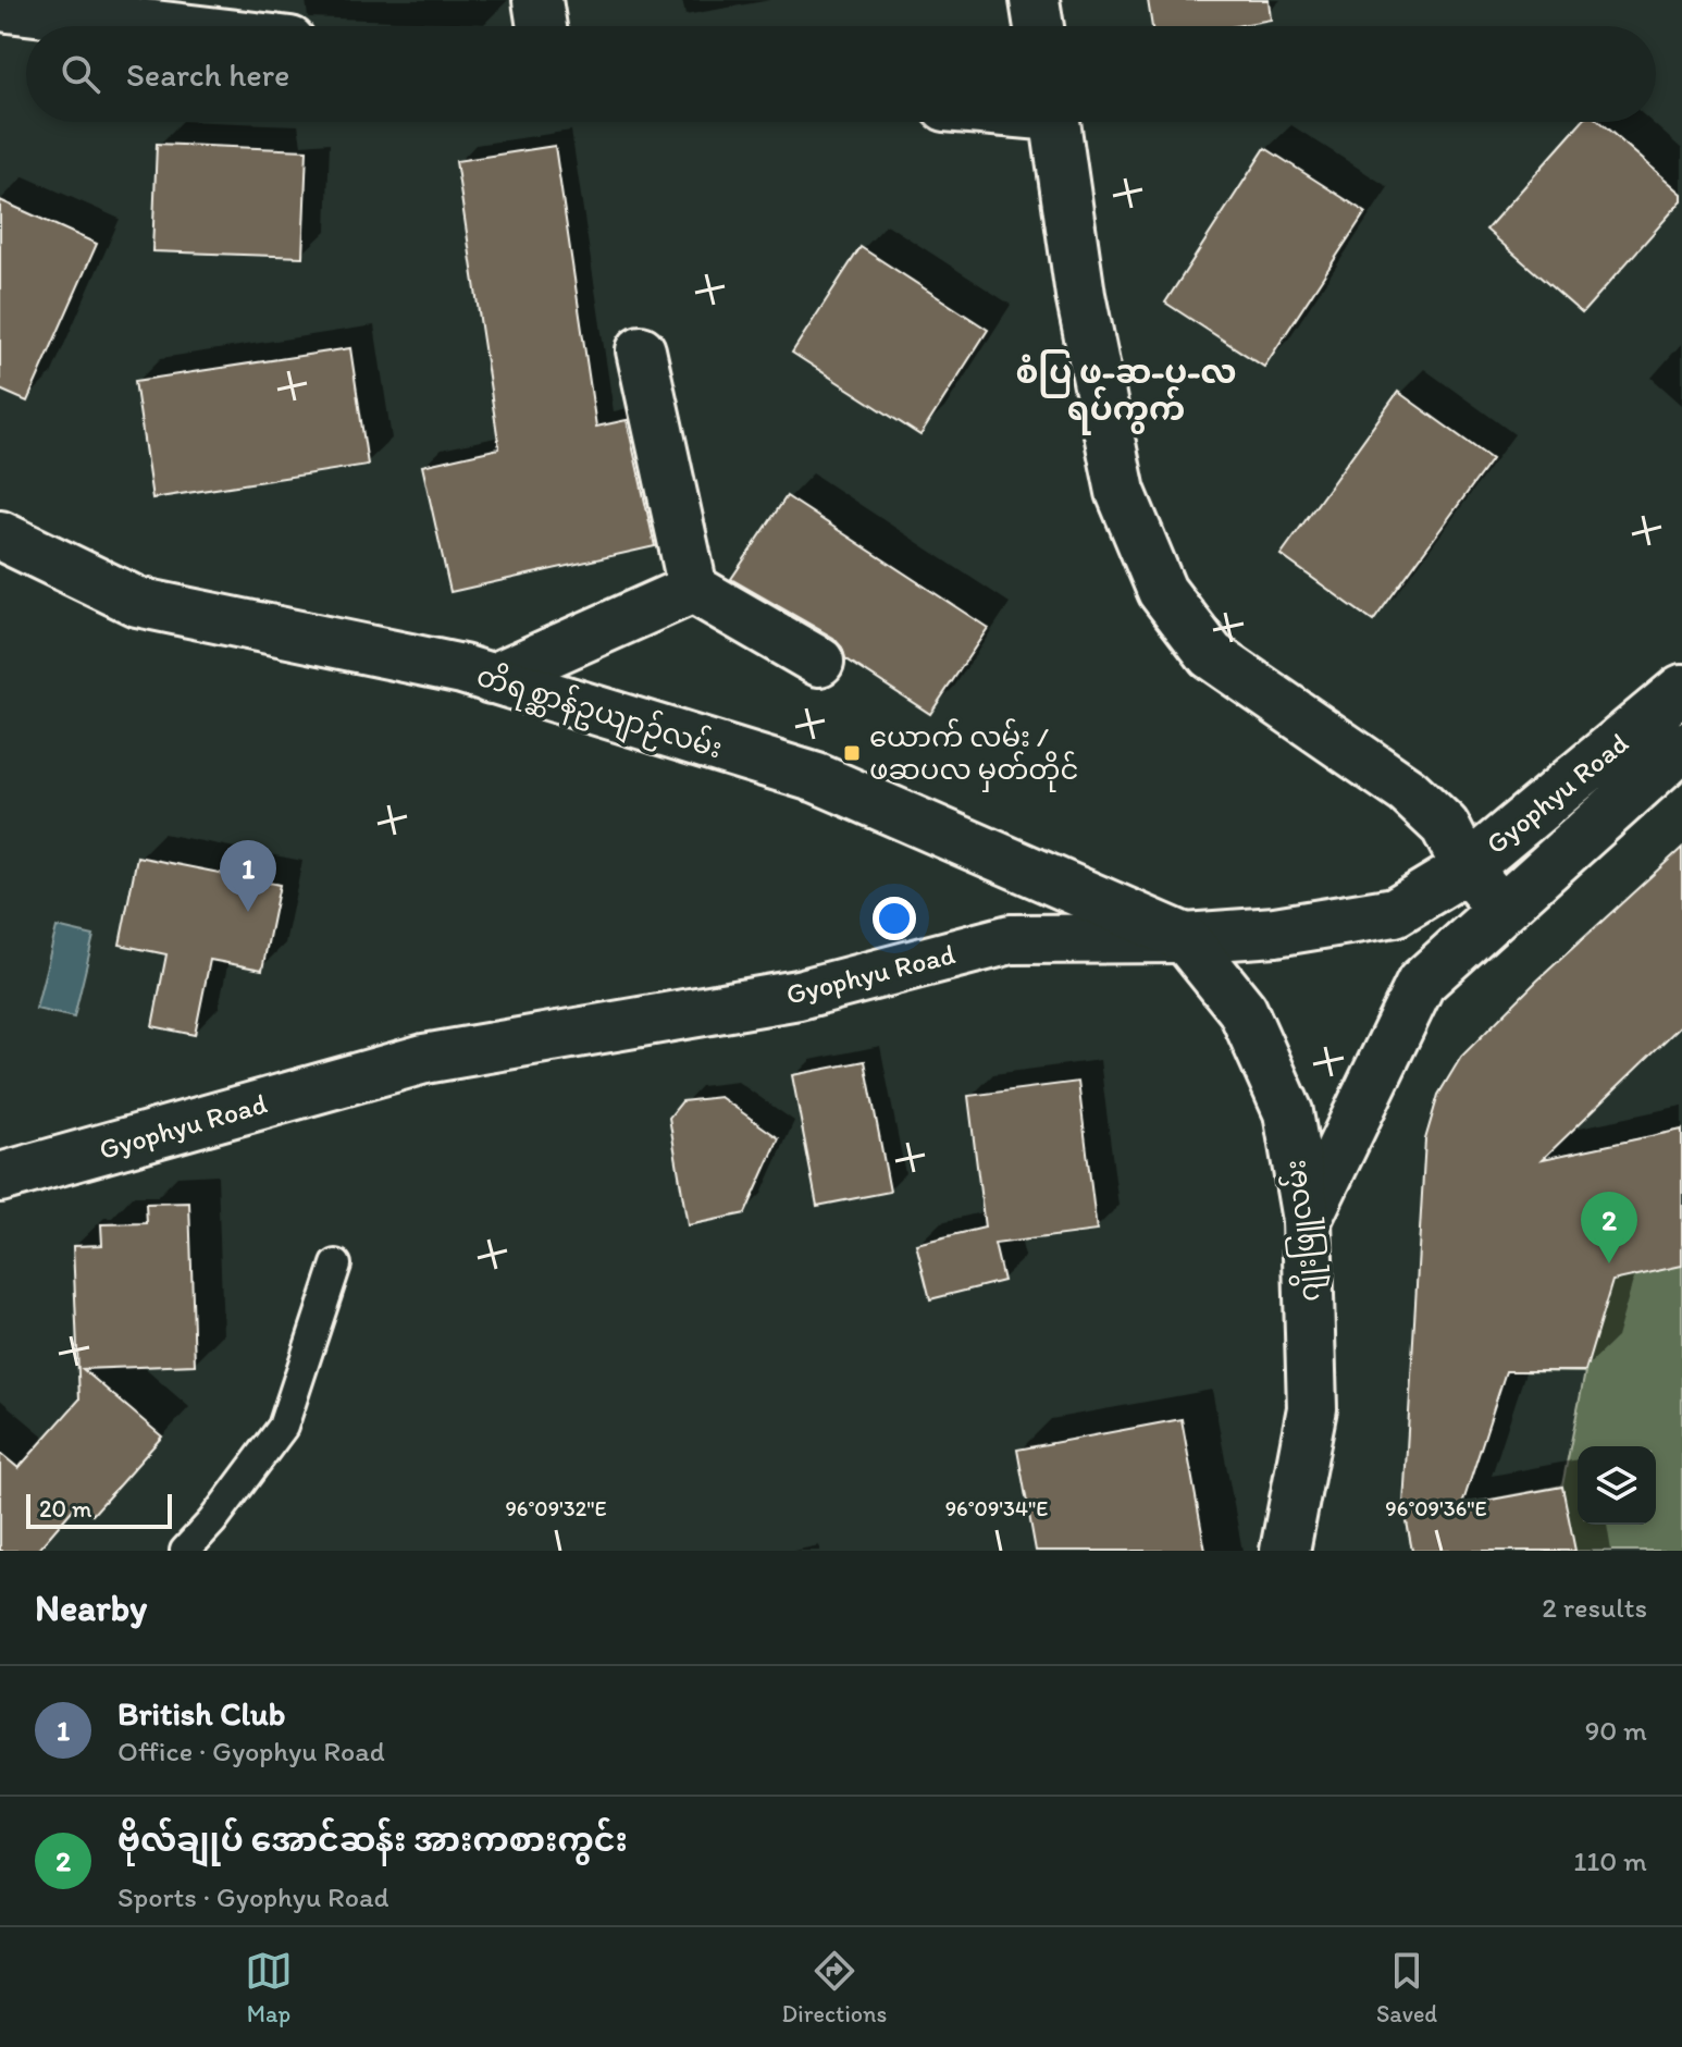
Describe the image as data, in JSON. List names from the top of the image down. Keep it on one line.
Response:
{"streets":{"street":["တိရစ္ဆာန်ဥယျာဉ်လမ်း","Gyophyu Road","ဂျိုးဖြူလမ်း"]},"crossings":[["တိရစ္ဆာန်ဥယျာဉ်လမ်း","Gyophyu Road"],["တိရစ္ဆာန်ဥယျာဉ်လမ်း","ဂျိုးဖြူလမ်း"],["Gyophyu Road","ဂျိုးဖြူလမ်း"]],"districts":["စံပြ ဖ-ဆ-ပ-လ ရပ်ကွက်"],"places":{"transit":["ယောက် လမ်း / ဖဆပလ မှတ်တိုင်"]},"scale_bar":"20 m","page":{"search":"Search here","pins":["1","2"],"scale":"20 m","heading":["Nearby","2 results"],"list":[{"mark":"1","name":"British Club","note":"Office · Gyophyu Road","value":"90 m"},{"mark":"2","name":"ဗိုလ်ချုပ် အောင်ဆန်း အားကစားကွင်း","note":"Sports · Gyophyu Road","value":"110 m"}],"nav":["Map","Directions","Saved"]},"coordinates":["96°09'32\"E","96°09'34\"E","96°09'36\"E"]}
